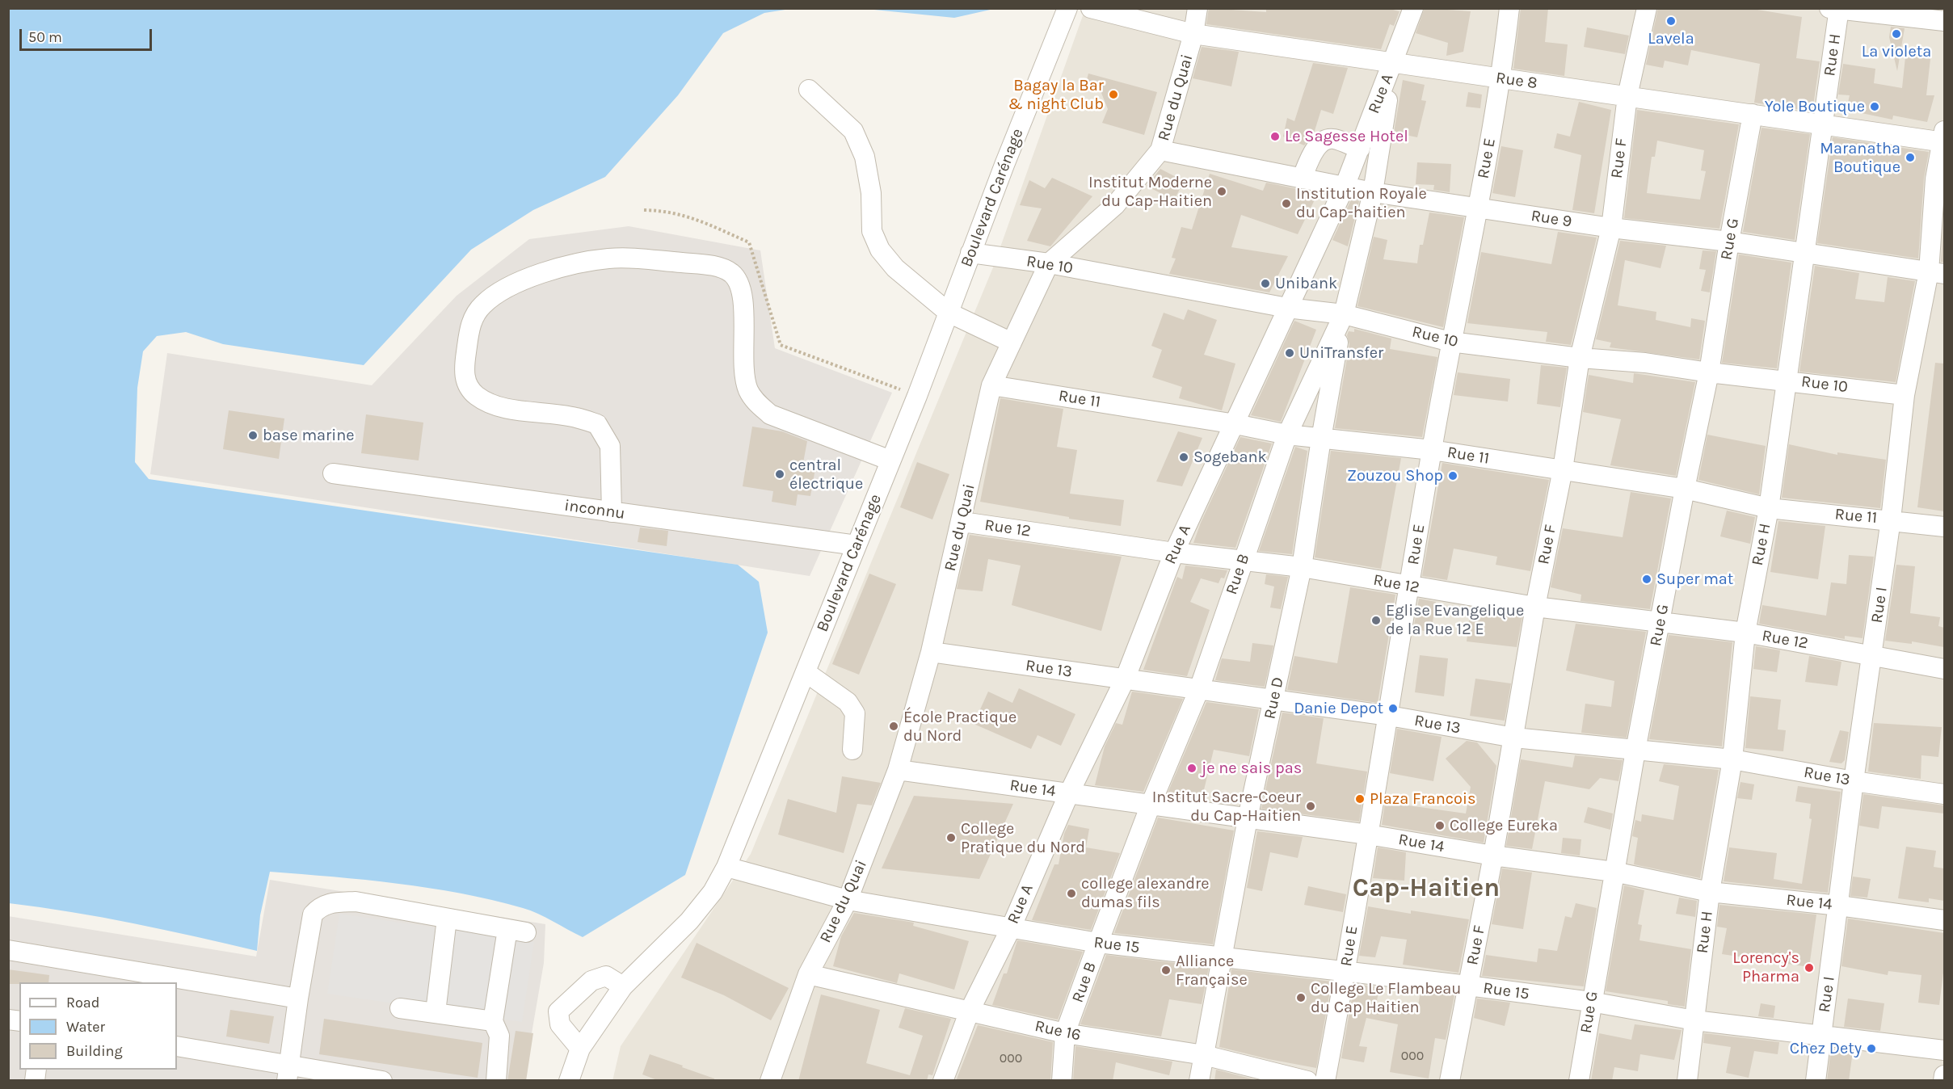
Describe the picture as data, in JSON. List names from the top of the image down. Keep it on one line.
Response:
{"streets":{"street":["Rue H","Rue 8","Rue A","Rue du Quai","Rue E","Rue F","Boulevard Carénage","Rue 9","Rue G","Rue 10","Rue 11","inconnu","Rue 12","Rue B","Rue I","Rue 13","Rue D","Rue 14","Rue 15","Rue 16"]},"crossings":[["Rue H","Rue 8"],["Rue H","Rue 9"],["Rue H","Rue 10"],["Rue H","Rue 11"],["Rue H","Rue 12"],["Rue H","Rue 13"],["Rue H","Rue 14"],["Rue H","Rue 15"],["Rue 8","Rue A"],["Rue 8","Rue du Quai"],["Rue 8","Rue E"],["Rue 8","Rue F"],["Rue 8","Rue G"],["Rue 8","Rue B"],["Rue 8","Rue I"],["Rue A","Rue 9"],["Rue A","Rue 10"],["Rue A","Rue 11"],["Rue A","Rue 12"],["Rue A","Rue B"],["Rue A","Rue 13"],["Rue A","Rue 14"],["Rue A","Rue 15"],["Rue A","Rue 16"],["Rue du Quai","Rue 9"],["Rue du Quai","Rue 10"],["Rue du Quai","Rue 11"],["Rue du Quai","Rue 12"],["Rue du Quai","Rue 13"],["Rue du Quai","Rue 14"],["Rue du Quai","Rue 15"],["Rue du Quai","Rue 16"],["Rue E","Rue 9"],["Rue E","Rue 10"],["Rue E","Rue 11"],["Rue E","Rue 12"],["Rue E","Rue 13"],["Rue E","Rue 14"],["Rue E","Rue 15"],["Rue F","Rue 9"],["Rue F","Rue 10"],["Rue F","Rue 11"],["Rue F","Rue 12"],["Rue F","Rue 13"],["Rue F","Rue 14"],["Rue F","Rue 15"],["Boulevard Carénage","Rue 10"],["Boulevard Carénage","inconnu"],["Boulevard Carénage","Rue 15"],["Rue 9","Rue G"],["Rue 9","Rue B"],["Rue 9","Rue I"],["Rue G","Rue 10"],["Rue G","Rue 11"],["Rue G","Rue 12"],["Rue G","Rue 13"],["Rue G","Rue 14"],["Rue G","Rue 15"],["Rue 10","Rue B"],["Rue 10","Rue I"],["Rue 10","Rue D"],["Rue 11","Rue B"],["Rue 11","Rue I"],["Rue 11","Rue D"],["Rue 12","Rue B"],["Rue 12","Rue I"],["Rue 12","Rue D"],["Rue B","Rue 13"],["Rue B","Rue D"],["Rue B","Rue 14"],["Rue B","Rue 15"],["Rue B","Rue 16"],["Rue I","Rue 13"],["Rue I","Rue 14"],["Rue I","Rue 15"],["Rue 13","Rue D"],["Rue D","Rue 14"],["Rue D","Rue 15"],["Rue D","Rue 16"]],"districts":["Cap-Haitien"],"places":["Lavela","La violeta","Bagay la Bar & night Club","Yole Boutique","Le Sagesse Hotel","Maranatha Boutique","Institut Moderne du Cap-Haitien","Institution Royale du Cap-haitien","Unibank","UniTransfer","base marine","Sogebank","central électrique","Zouzou Shop","Super mat","Eglise Evangelique de la Rue 12 E","Danie Depot","École Practique du Nord","je ne sais pas","Plaza Francois","Institut Sacre-Coeur du Cap-Haitien","College Eureka","College Pratique du Nord","college alexandre dumas fils","Lorency's Pharma","Alliance Française","College Le Flambeau du Cap Haitien","Chez Dety"],"house_numbers":["000","000"],"legend":["Road","Water","Building"],"scale_bar":"50 m"}
